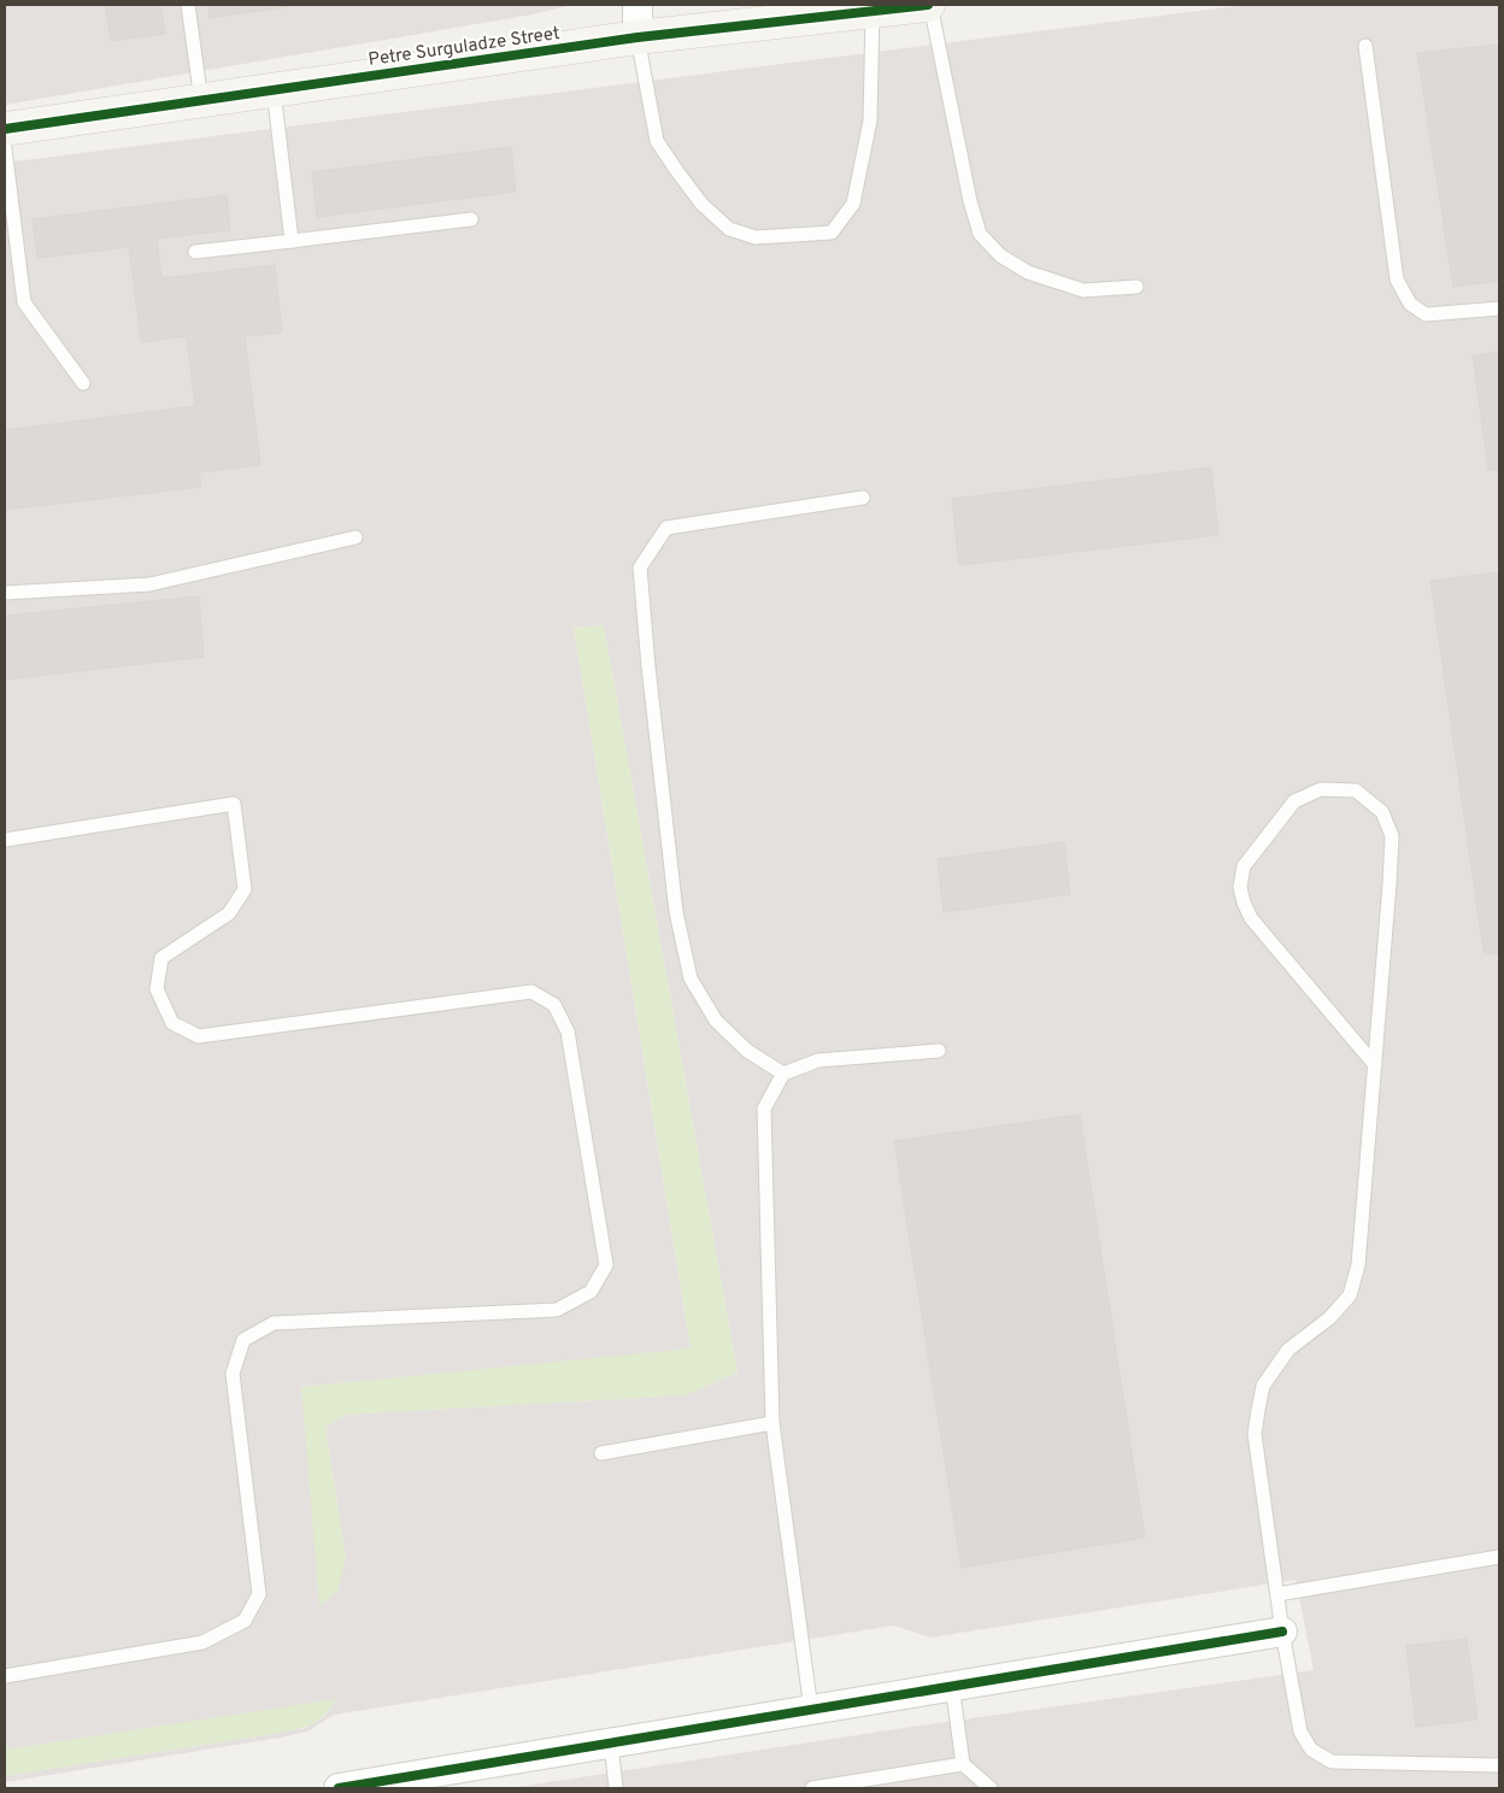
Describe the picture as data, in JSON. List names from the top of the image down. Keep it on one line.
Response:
{"streets":{"street":["Petre Surguladze Street"]}}
